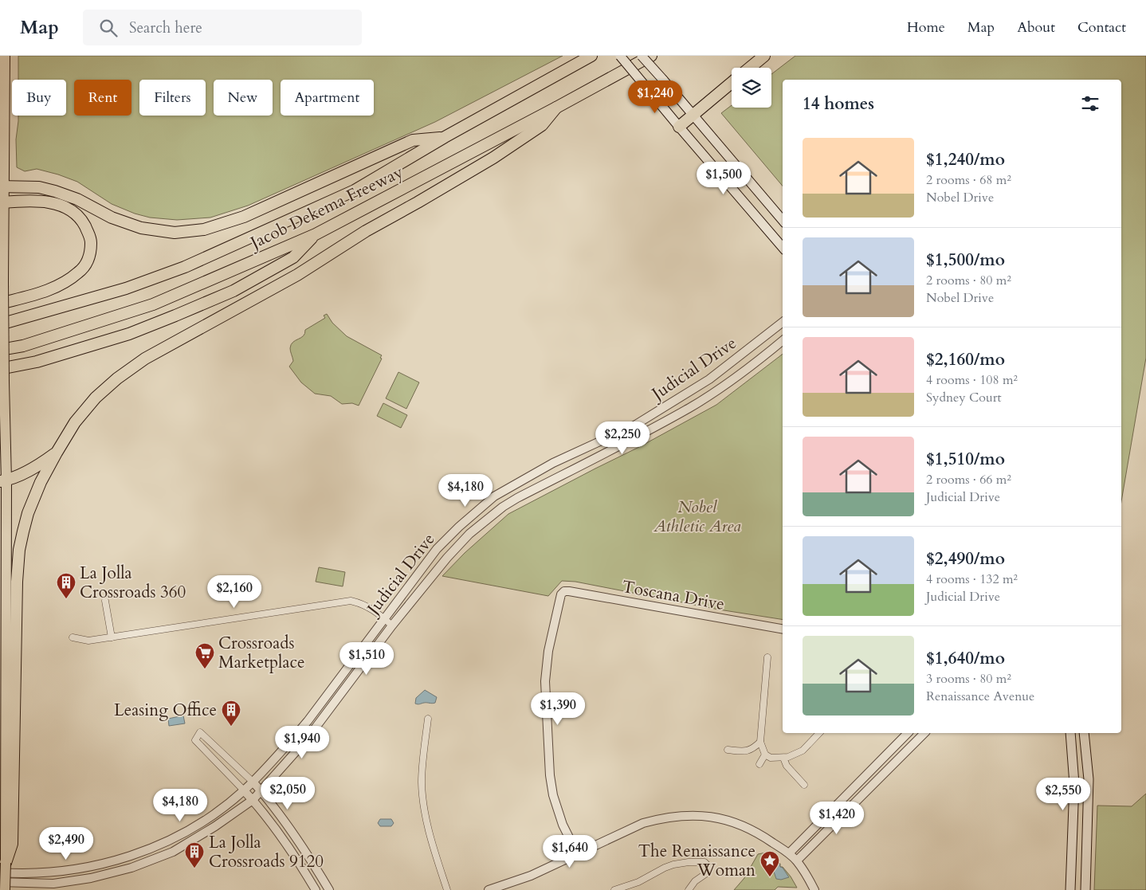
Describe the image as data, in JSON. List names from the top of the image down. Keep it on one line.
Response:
{"streets":{"highway":["Jacob Dekema Freeway"],"street":["Judicial Drive","Toscana Drive"]},"parks":["Nobel Athletic Area"],"places":{"building":["La Jolla Crossroads 360","Leasing Office","La Jolla Crossroads 9120"],"supermarket":["Crossroads Marketplace"],"place":["The Renaissance Woman"]},"page":{"header":"Map","search":"Search here","nav":["Home","Map","About","Contact"],"chip":["Buy","Rent","Filters","New","Apartment"],"heading":"14 homes","price":["$1,240","$1,500","$2,250","$4,180","$2,160","$1,510","$1,390","$1,940","$2,050","$2,550","$4,180","$1,420","$2,490","$1,640"],"list":[{"name":"$1,240/mo","note":"2 rooms · 68 m² · Nobel Drive"},{"name":"$1,500/mo","note":"2 rooms · 80 m² · Nobel Drive"},{"name":"$2,160/mo","note":"4 rooms · 108 m² · Sydney Court"},{"name":"$1,510/mo","note":"2 rooms · 66 m² · Judicial Drive"},{"name":"$2,490/mo","note":"4 rooms · 132 m² · Judicial Drive"},{"name":"$1,640/mo","note":"3 rooms · 80 m² · Renaissance Avenue"}]}}
